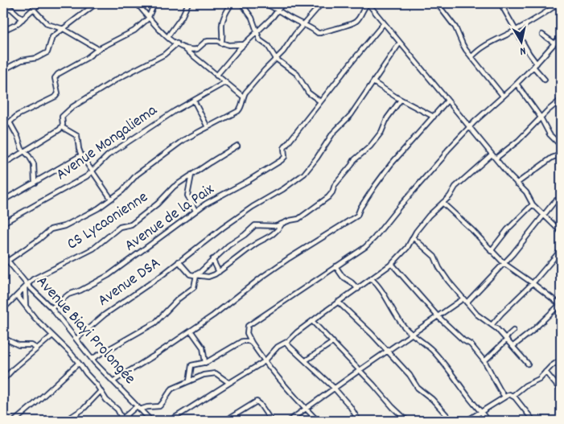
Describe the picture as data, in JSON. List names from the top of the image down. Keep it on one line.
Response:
{"streets":{"street":["Avenue Mongaliema","Avenue de la Paix","CS Lycaonienne","Avenue DSA","Avenue Biayi Prolongée"]},"crossings":[["Avenue de la Paix","Avenue Biayi Prolongée"],["CS Lycaonienne","Avenue Biayi Prolongée"],["Avenue DSA","Avenue Biayi Prolongée"]],"north":"bottom"}
